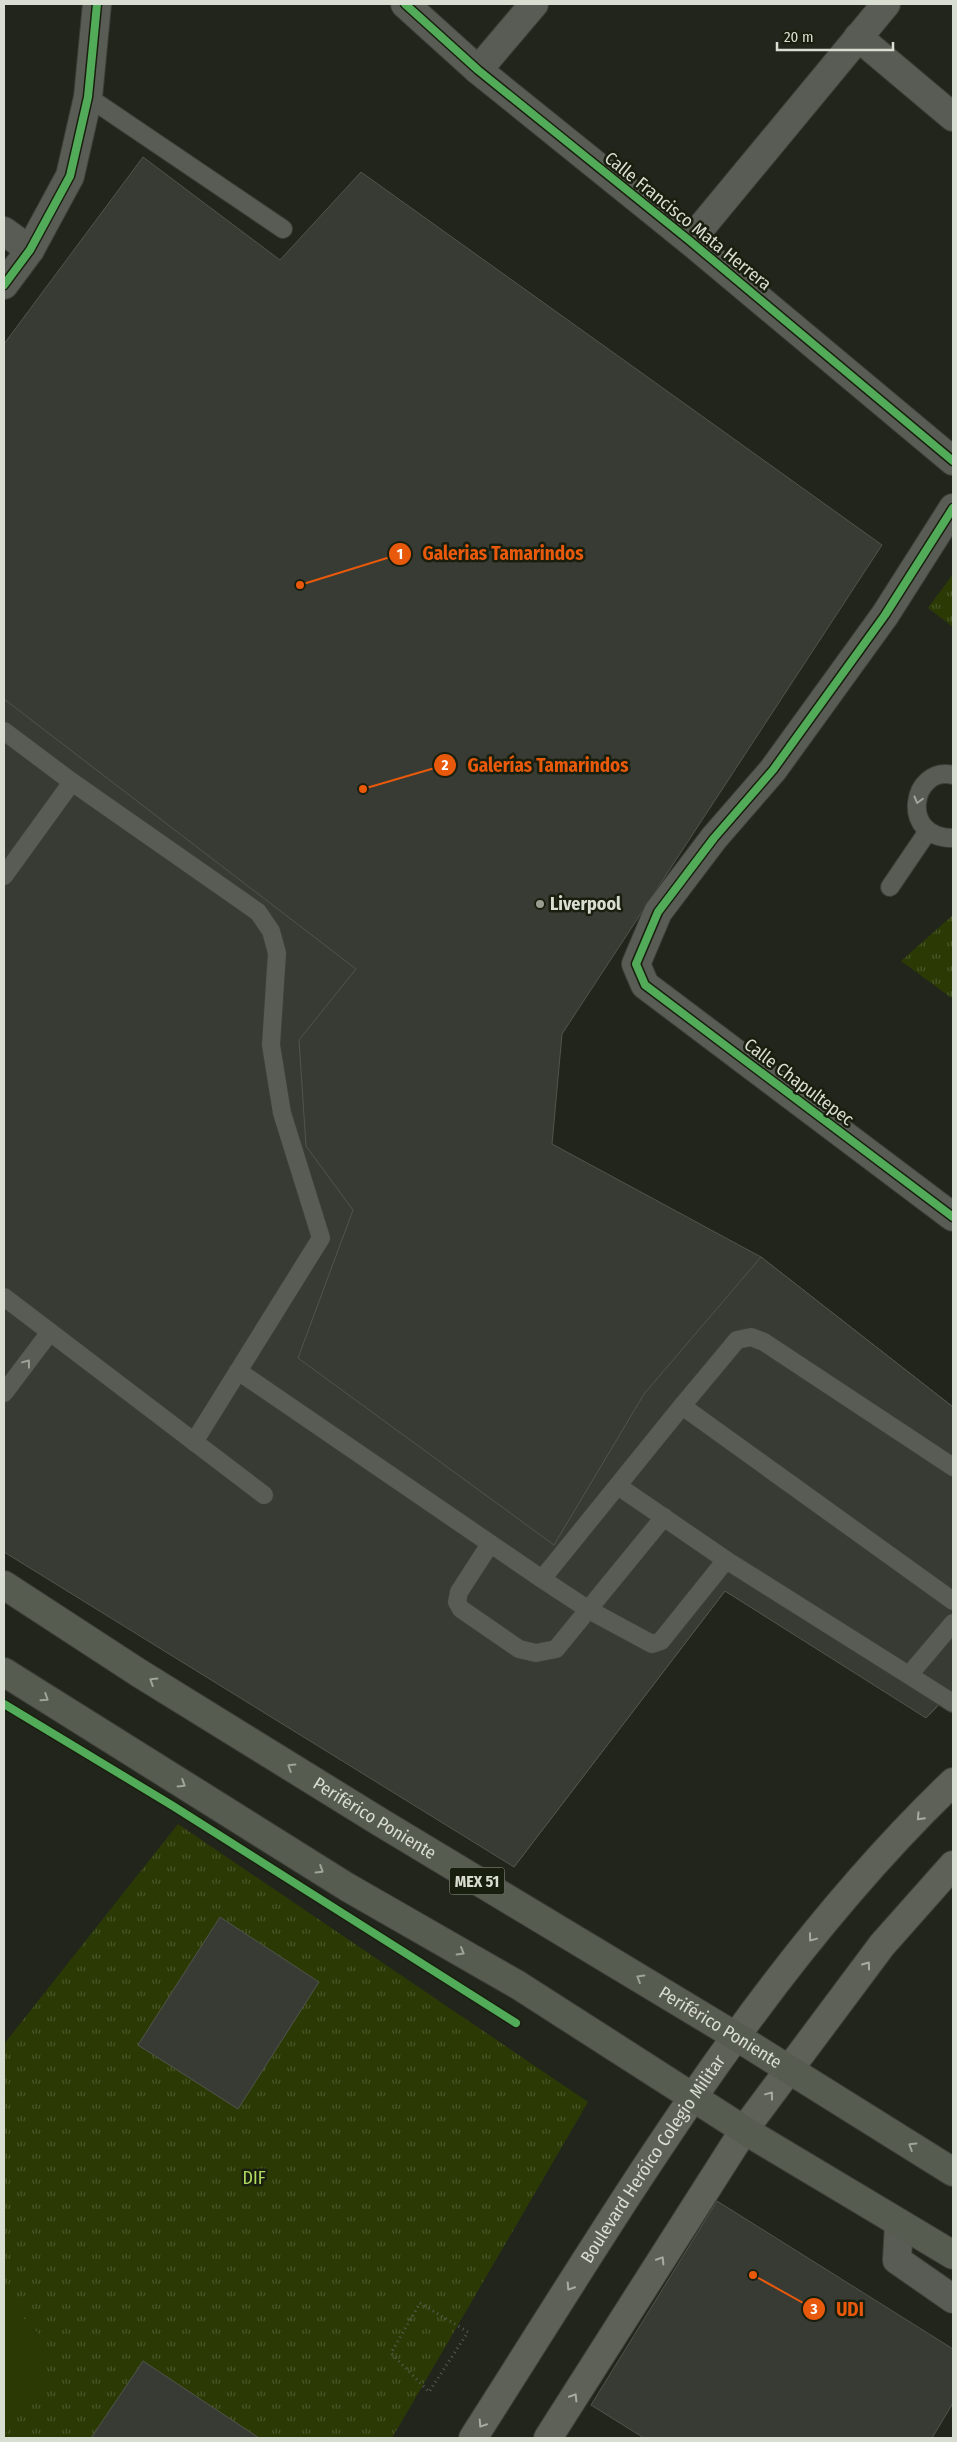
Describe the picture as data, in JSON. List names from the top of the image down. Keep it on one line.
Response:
{"streets":{"main road":["Periférico Poniente","MEX 51","Boulevard Heróico Colegio Militar"],"street":["Calle Francisco Mata Herrera","Calle Chapultepec"]},"crossings":[["Periférico Poniente","Boulevard Heróico Colegio Militar"]],"parks":["DIF"],"places":["Galerias Tamarindos","Galerías Tamarindos","Liverpool","UDI"],"scale_bar":"20 m"}
